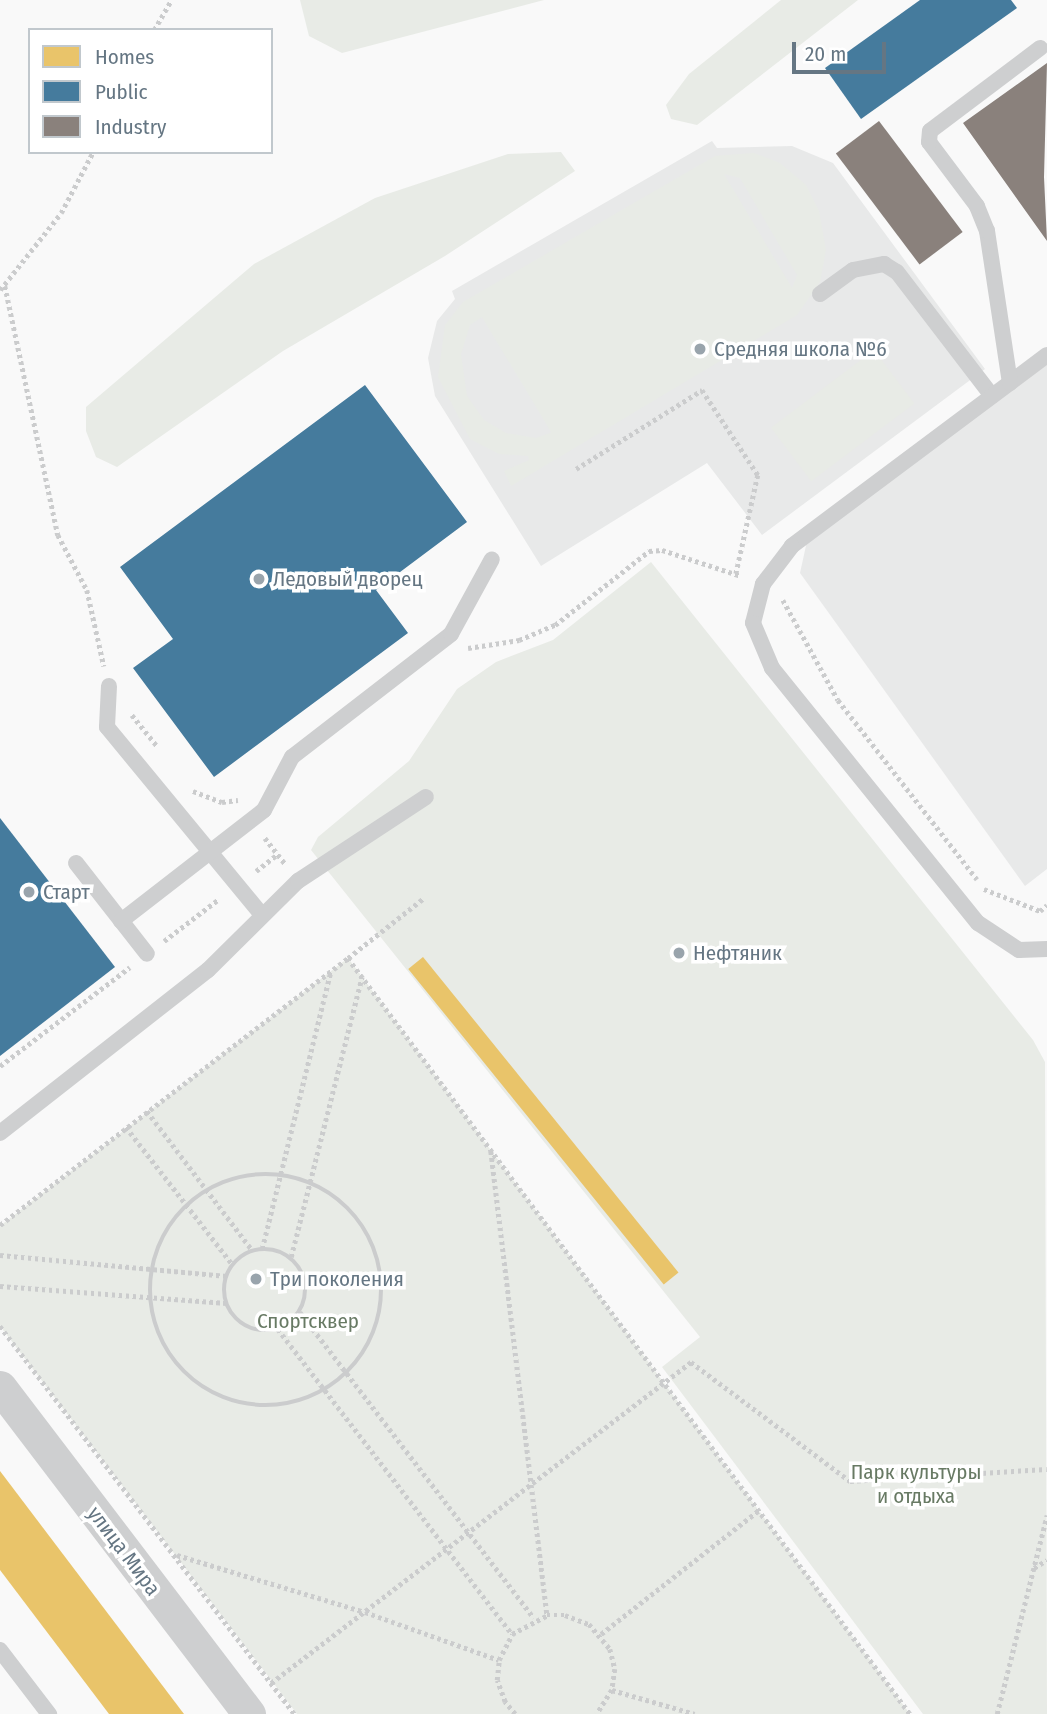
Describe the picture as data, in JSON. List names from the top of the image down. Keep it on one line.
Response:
{"streets":{"street":["улица Мира"]},"parks":["Спортсквер","Парк культуры и отдыха"],"places":["Средняя школа №6","Ледовый дворец","Старт","Нефтяник","Три поколения"],"legend":["Homes","Public","Industry"],"scale_bar":"20 m"}
